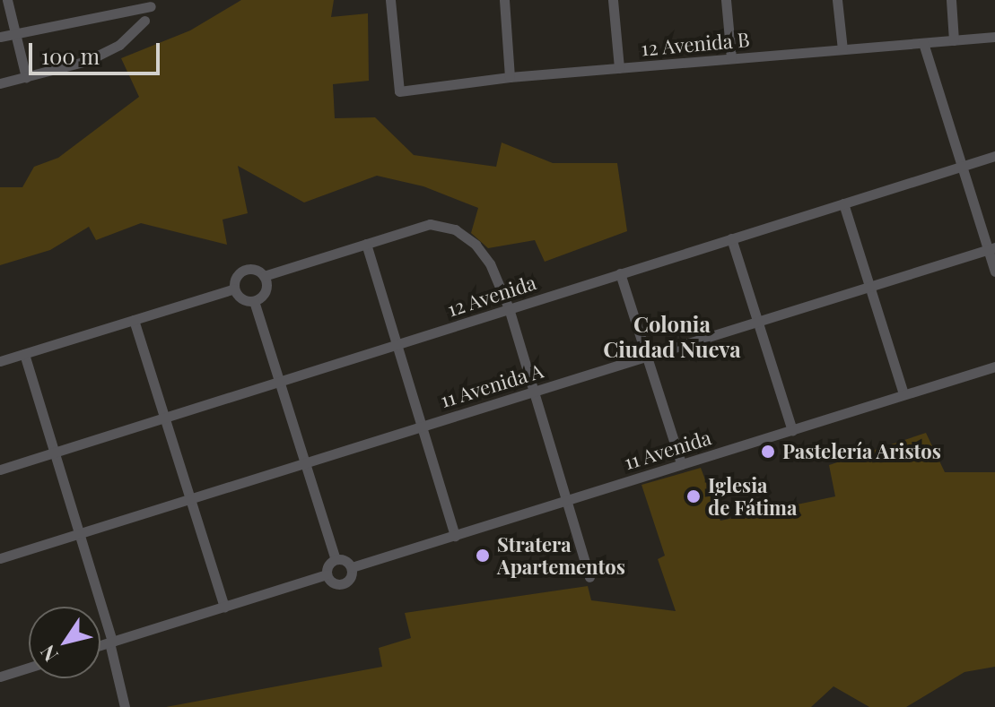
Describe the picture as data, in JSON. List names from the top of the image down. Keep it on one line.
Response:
{"streets":{"street":["12 Avenida B","12 Avenida","11 Avenida A","11 Avenida"]},"districts":["Colonia Ciudad Nueva"],"places":["Pastelería Aristos","Iglesia de Fátima","Stratera Apartementos"],"scale_bar":"100 m","north":"bottom left"}
